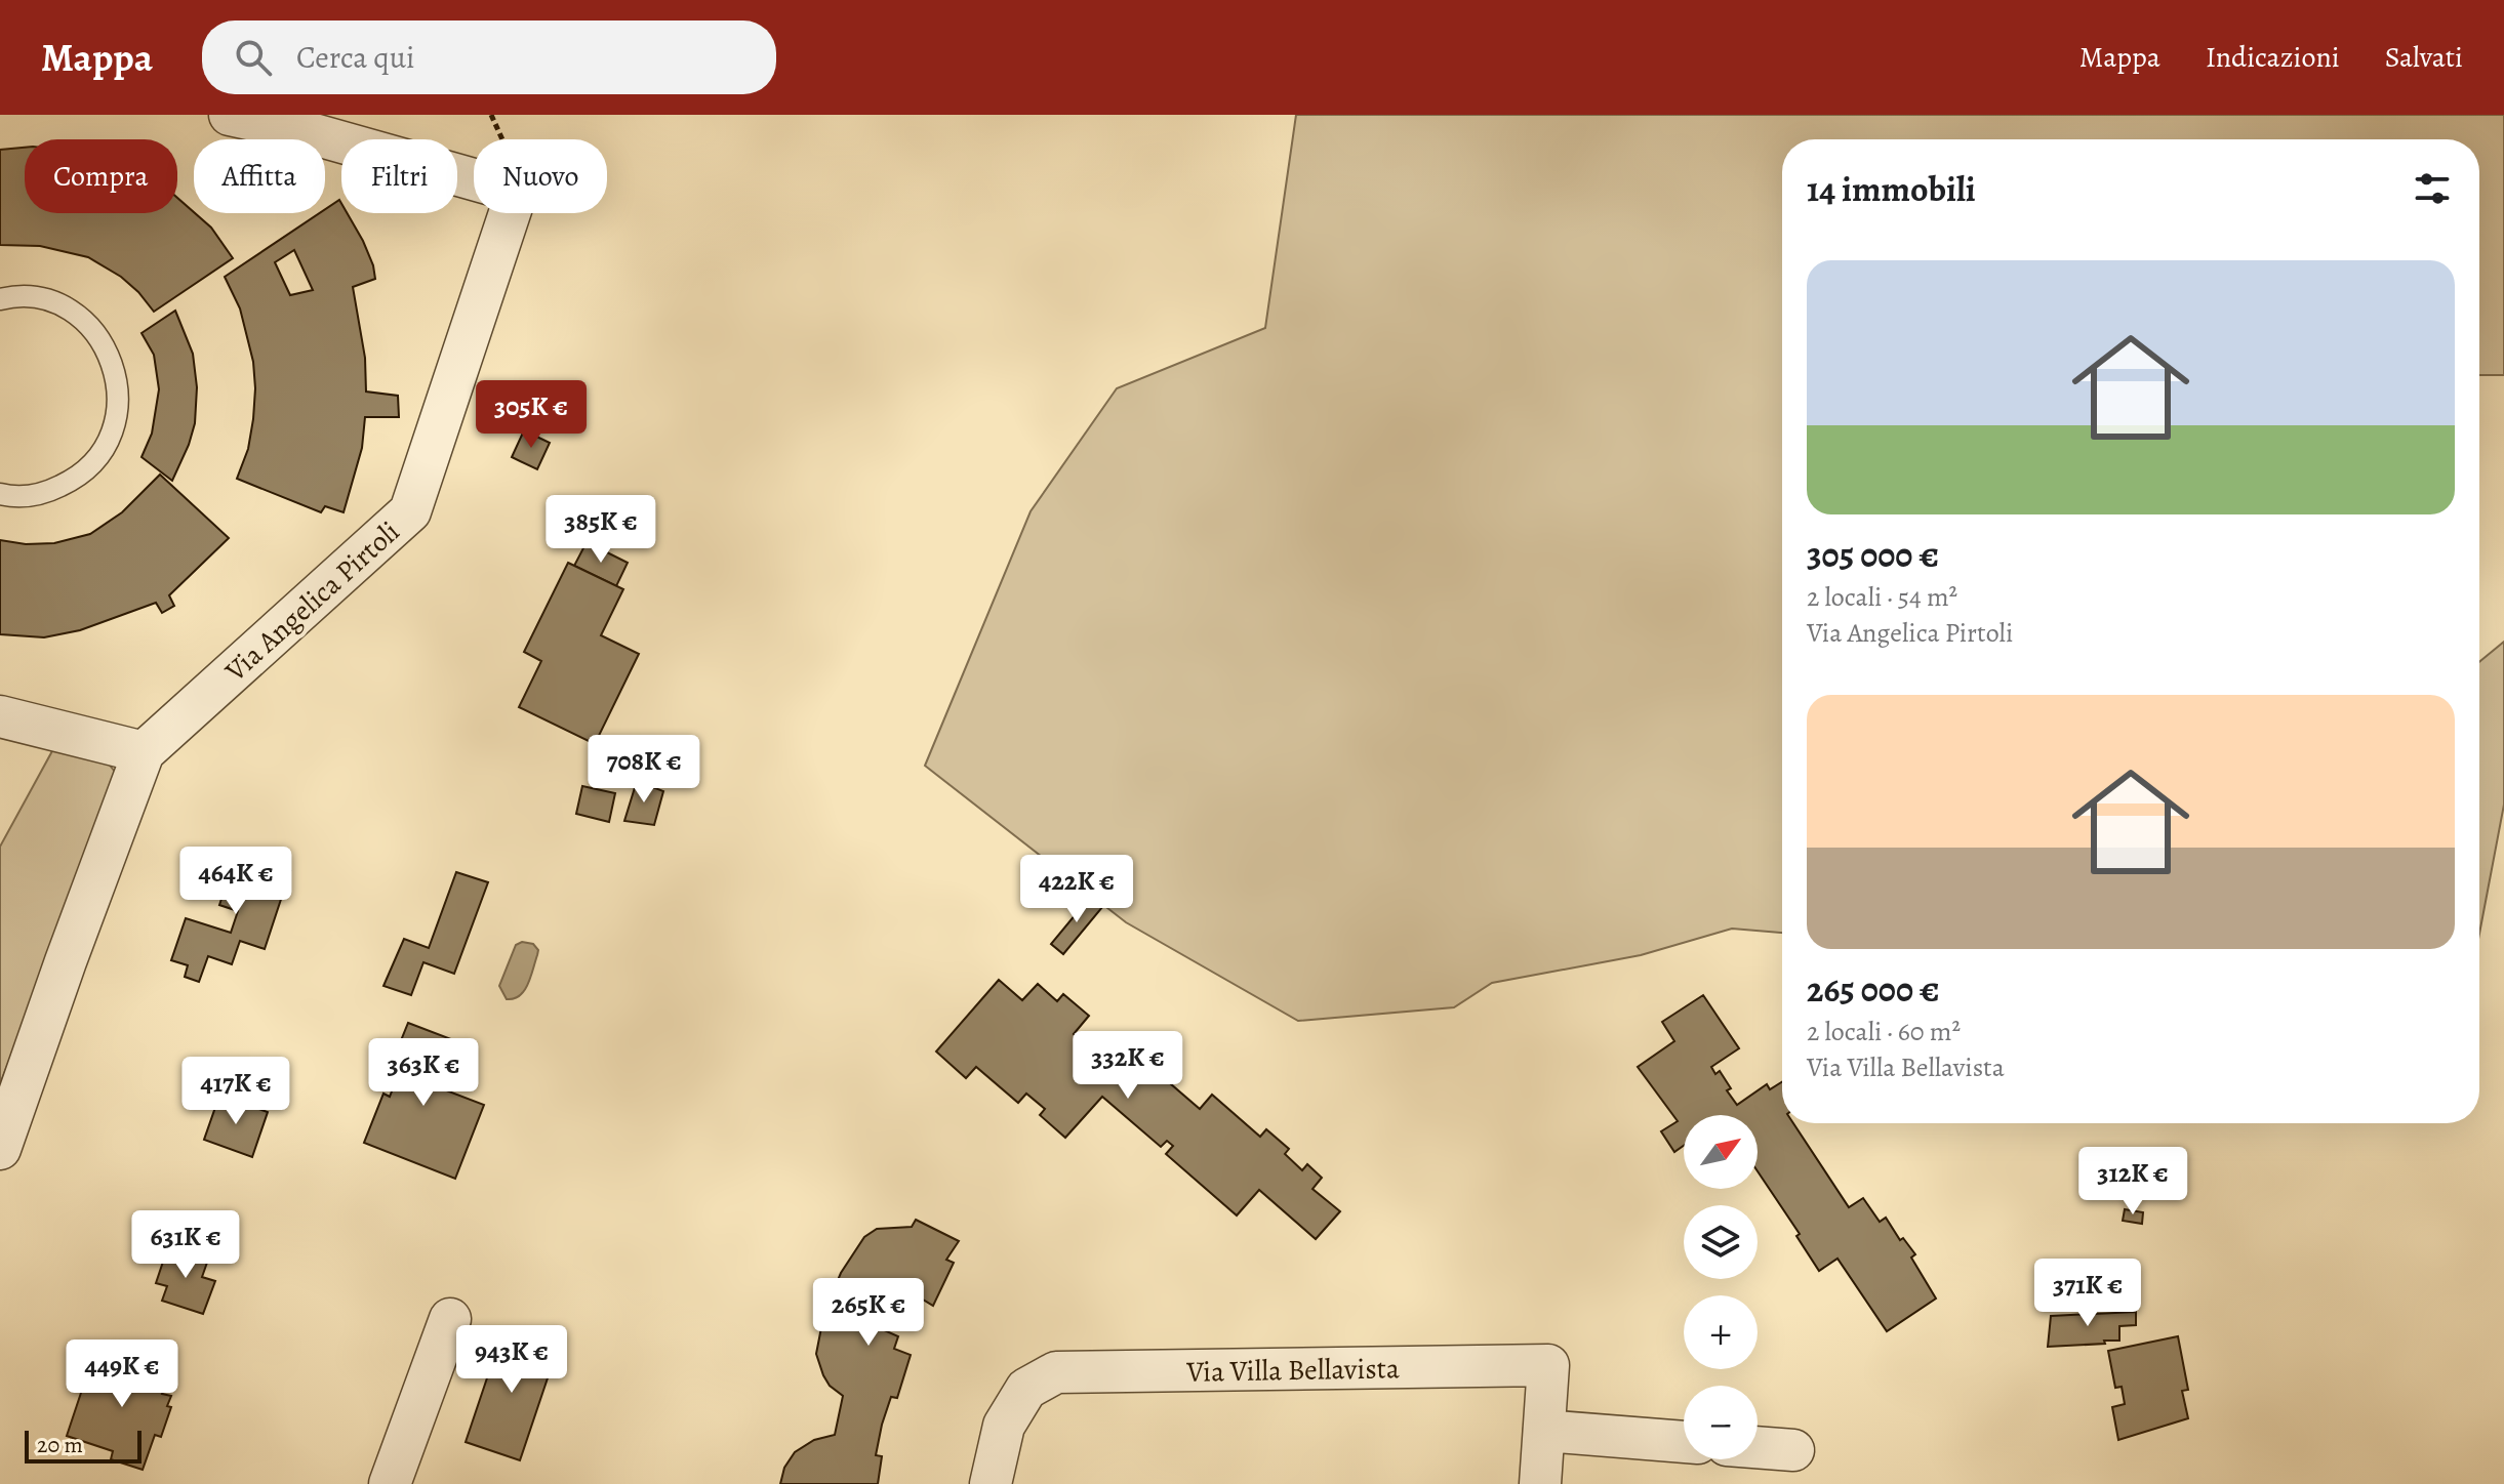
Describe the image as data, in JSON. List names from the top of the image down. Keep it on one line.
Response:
{"streets":{"street":["Via Angelica Pirtoli","Via Villa Bellavista"]},"scale_bar":"20 m","north":"top right","page":{"header":"Mappa","search":"Cerca qui","nav":["Mappa","Indicazioni","Salvati"],"chip":["Compra","Affitta","Filtri","Nuovo"],"heading":"14 immobili","list":[{"name":"305 000 €","note":"2 locali · 54 m² · Via Angelica Pirtoli"},{"name":"265 000 €","note":"2 locali · 60 m² · Via Villa Bellavista"}],"price":["305K €","385K €","708K €","464K €","422K €","332K €","363K €","417K €","312K €","631K €","371K €","265K €","943K €","449K €"],"map_buttons":["+","−"],"scale":"20 m"}}
